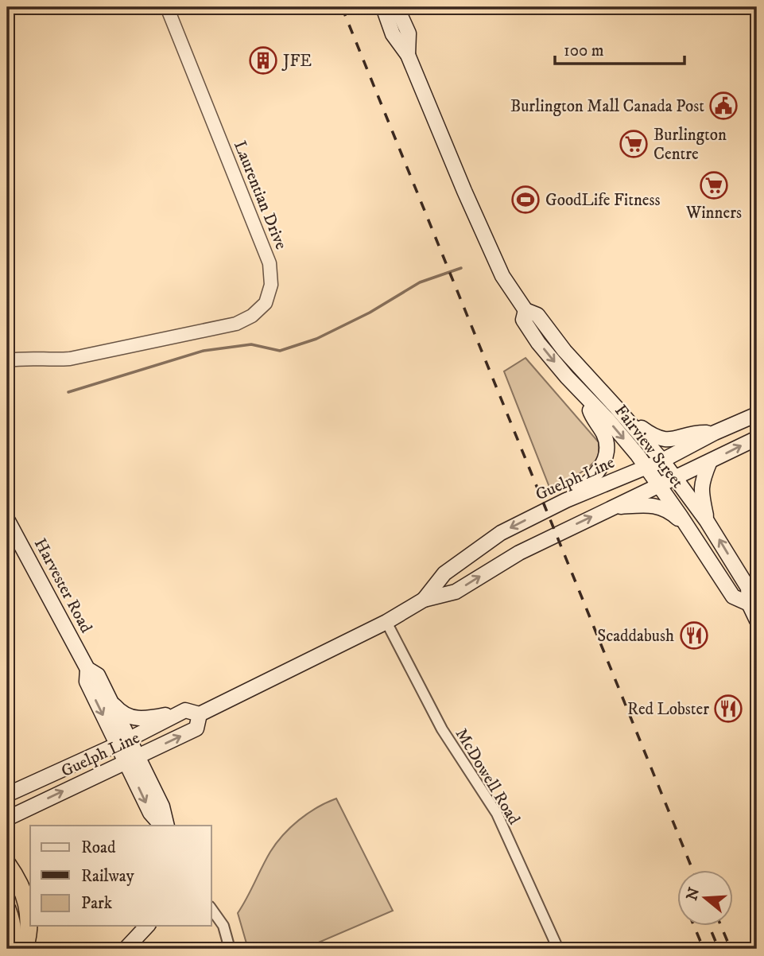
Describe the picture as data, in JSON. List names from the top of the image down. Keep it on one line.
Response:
{"streets":{"main road":["Fairview Street","Guelph Line","Harvester Road"],"street":["Laurentian Drive","McDowell Road"]},"crossings":[["Fairview Street","Guelph Line"],["Guelph Line","Harvester Road"],["Guelph Line","McDowell Road"]],"places":{"building":["JFE"],"public building":["Burlington Mall Canada Post"],"supermarket":["Burlington Centre","Winners"],"sports":["GoodLife Fitness"],"restaurant":["Scaddabush","Red Lobster"]},"legend":["Road","Railway","Park"],"scale_bar":"100 m","north":"left"}
